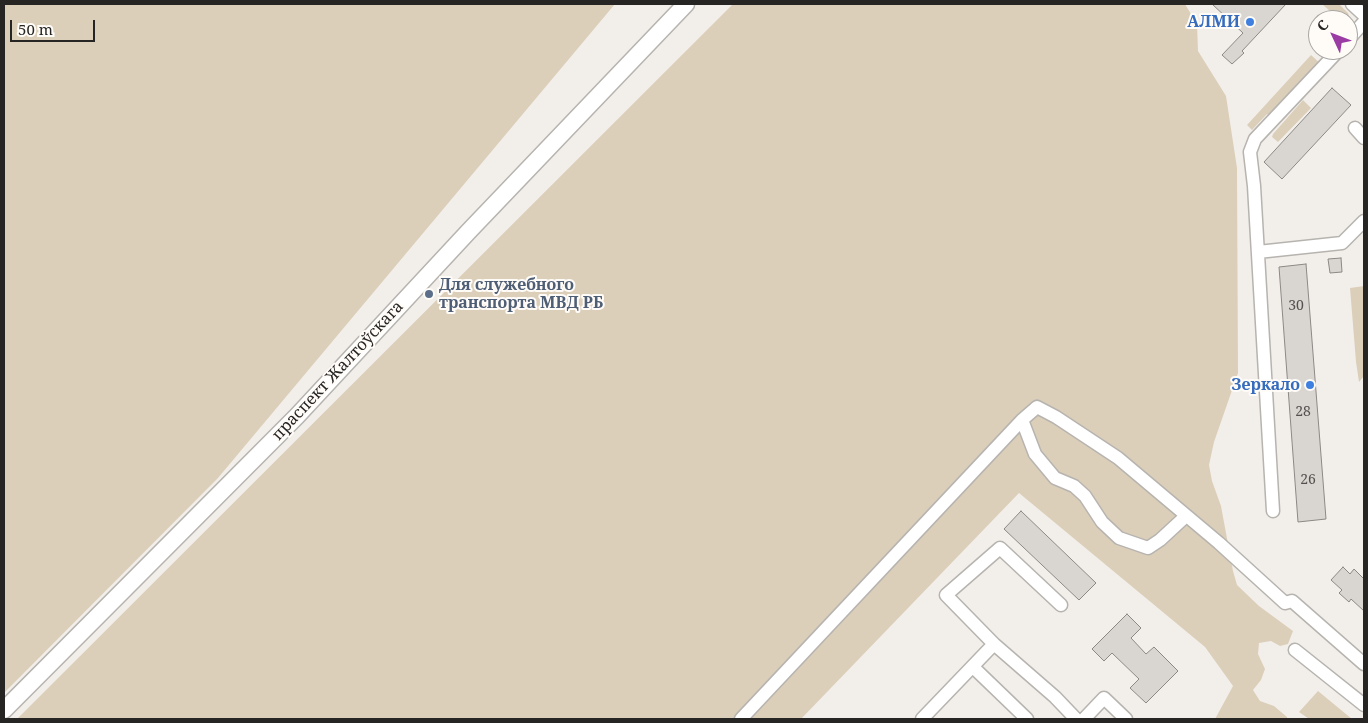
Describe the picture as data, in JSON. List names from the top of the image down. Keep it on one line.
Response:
{"streets":{"main road":["праспект Жалтоўскага"]},"places":["АЛМИ","Для служебного транспорта МВД РБ","Зеркало"],"house_numbers":["30","28","26"],"scale_bar":"50 m","north":"top left"}
